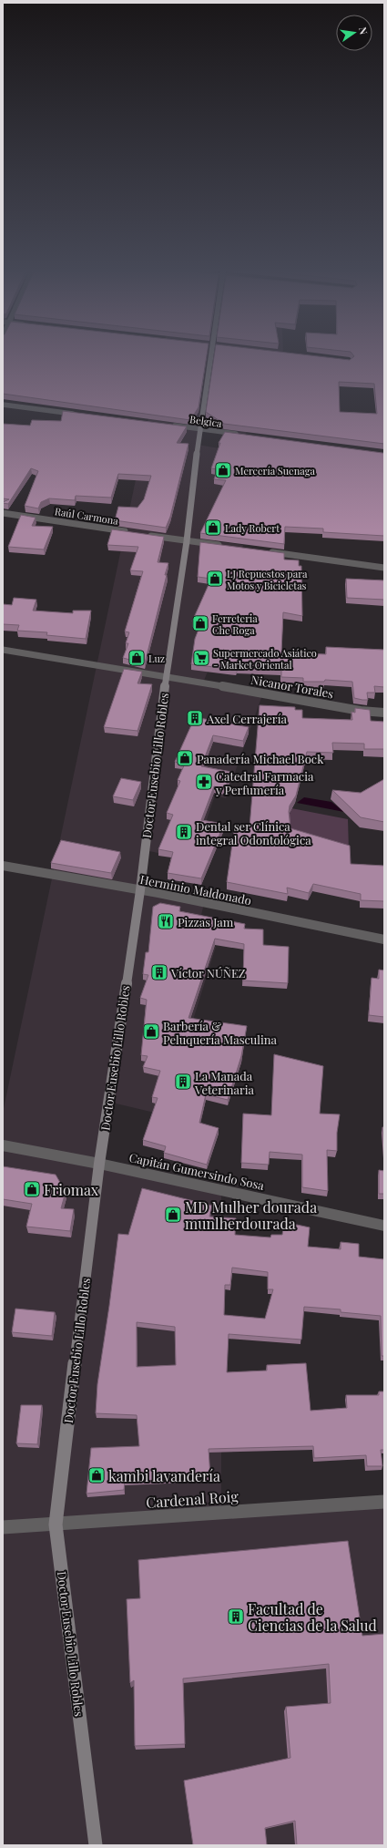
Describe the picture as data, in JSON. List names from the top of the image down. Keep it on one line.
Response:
{"streets":{"main road":["Doctor Eusebio Lillo Robles"],"street":["Belgica","Raúl Carmona","Nicanor Torales","Herminio Maldonado","Capitán Gumersindo Sosa","Cardenal Roig"]},"crossings":[["Belgica","Doctor Eusebio Lillo Robles"],["Nicanor Torales","Doctor Eusebio Lillo Robles"],["Doctor Eusebio Lillo Robles","Herminio Maldonado"],["Doctor Eusebio Lillo Robles","Capitán Gumersindo Sosa"],["Doctor Eusebio Lillo Robles","Cardenal Roig"]],"places":{"shop":["Mercería Suenaga","Lady Robert","LJ Repuestos para Motos y Bicicletas","Ferreteria Che Roga","Luz","Panadería Michael Bock","Barbería & Peluquería Masculina","Friomax","MD Mulher dourada munlherdourada","kambi lavandería"],"supermarket":["Supermercado Asiático - Market Oriental"],"building":["Axel Cerrajería","Dental ser Clínica integral Odontológica","Víctor NÚÑEZ","La Manada Veterinaria","Facultad de Ciencias de la Salud"],"pharmacy":["Catedral Farmacia y Perfumería"],"restaurant":["Pizzas Jam"]},"north":"right"}
